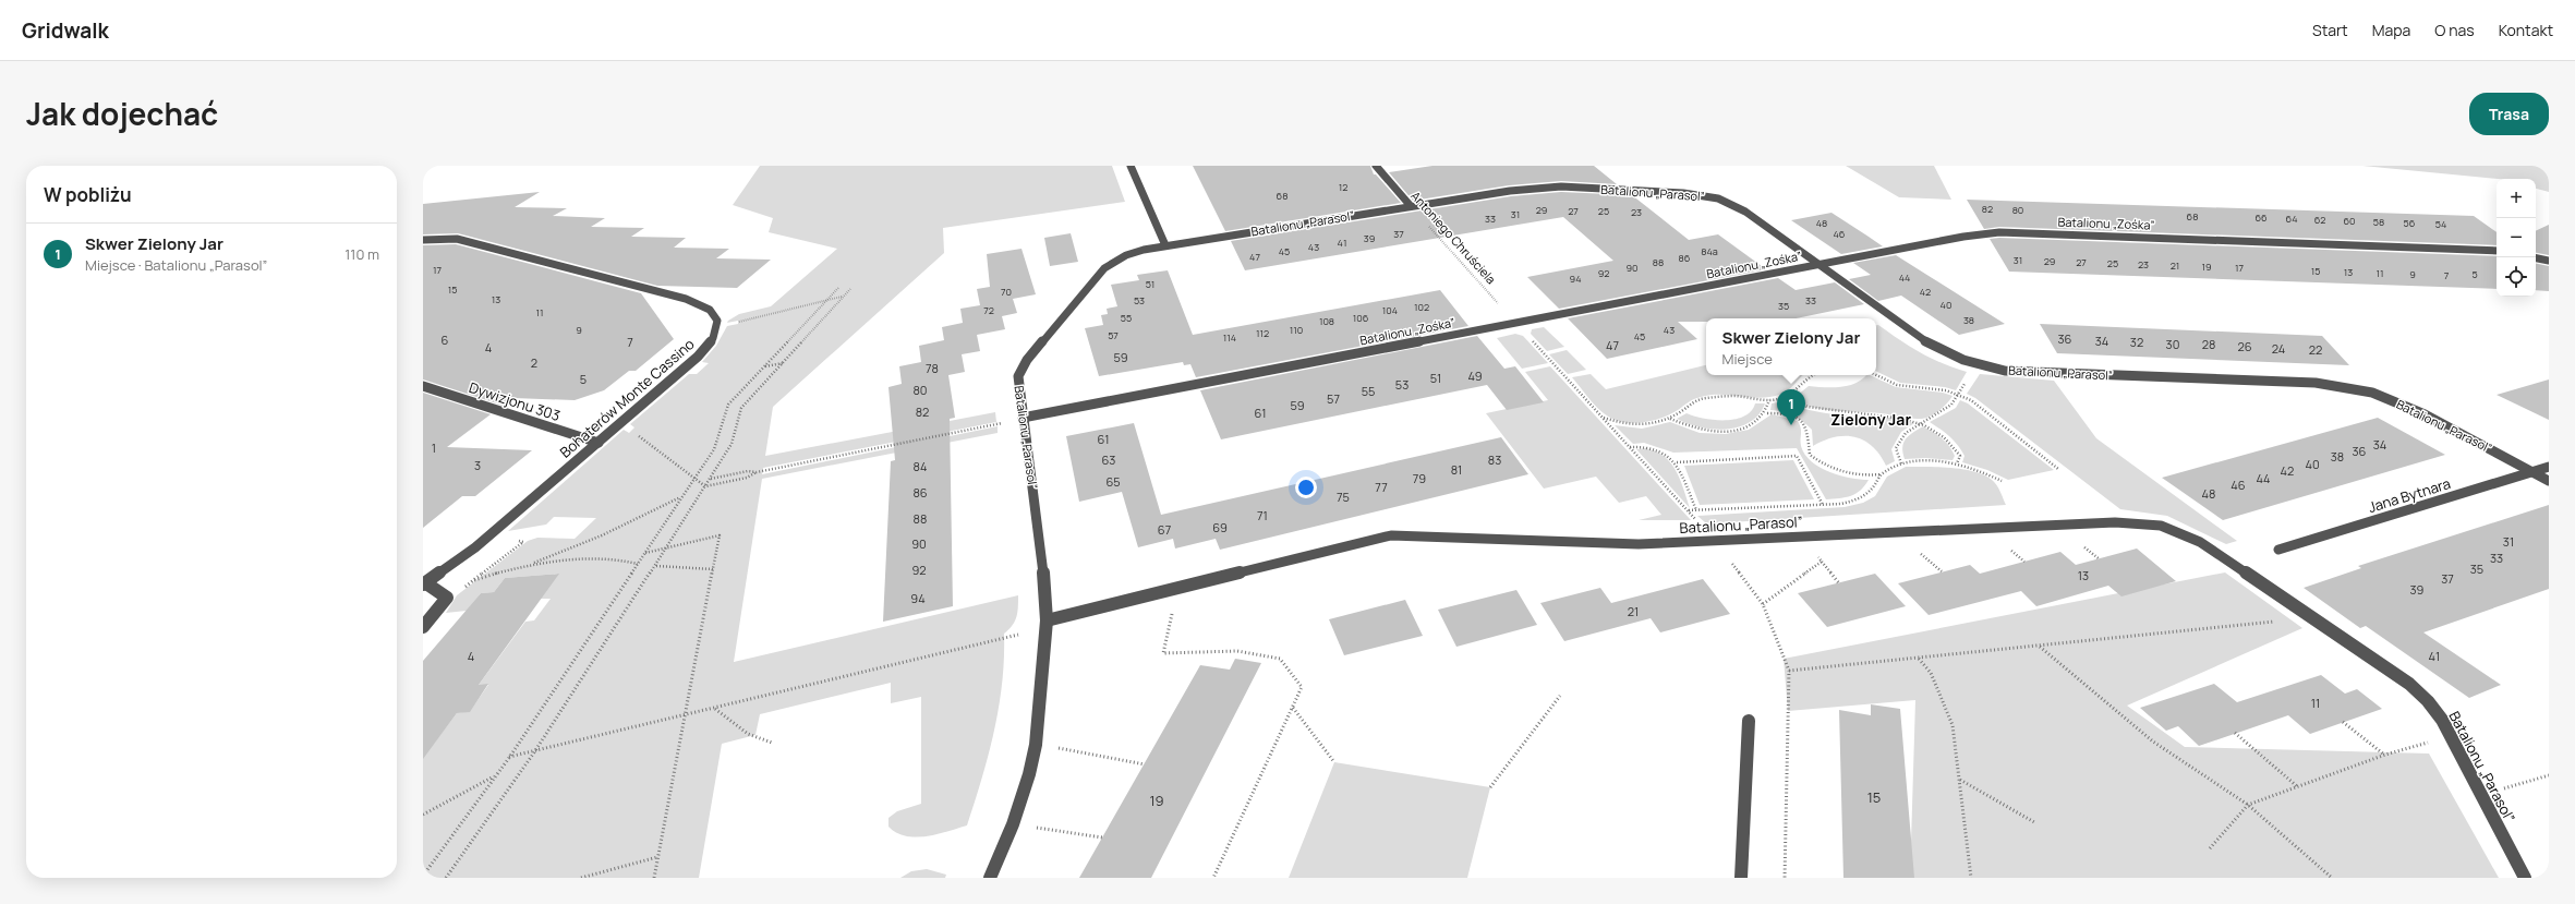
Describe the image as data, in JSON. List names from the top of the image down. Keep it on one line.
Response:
{"streets":{"street":["Batalionu „Parasol”","Batalionu „Zośka”","Antoniego Chruściela","Bohaterów Monte Cassino","Dywizjonu 303","Jana Bytnara"]},"crossings":[["Batalionu „Parasol”","Batalionu „Zośka”"],["Batalionu „Parasol”","Antoniego Chruściela"],["Batalionu „Parasol”","Jana Bytnara"],["Batalionu „Zośka”","Antoniego Chruściela"],["Bohaterów Monte Cassino","Dywizjonu 303"]],"districts":["Zielony Jar"],"house_numbers":["12","68","82","29","80","27","25","23","31","68","66","33","64","62","60","58","48","56","54","37","46","39","41","43","45","84a","47","86","31","29","88","27","25","23","21","19","90","17","17","15","13","92","11","9","5","7","44","94","51","15","70","42","13","53","33","40","35","102","72","104","11","55","106","38","108","9","110","43","112","57","45","114","36","6","34","7","32","30","28","47","26","4","24","22","59","2","78","49","51","5","53","80","55","57","59","82","61","61","34","1","36","38","63","83","40","3","84","81","42","79","44","65","46","77","86","48","75","71","88","69","67","31","90","33","35","92","13","37","39","94","21","4","41","11","15","19"],"page":{"header":"Gridwalk","nav":["Start","Mapa","O nas","Kontakt"],"title":"Jak dojechać","buttons":"Trasa","heading":"W pobliżu","map_buttons":["+","−"],"list":[{"mark":"1","name":"Skwer Zielony Jar","note":"Miejsce · Batalionu „Parasol”","value":"110 m"}],"popup":["Skwer Zielony Jar","Miejsce"],"pins":"1"}}
